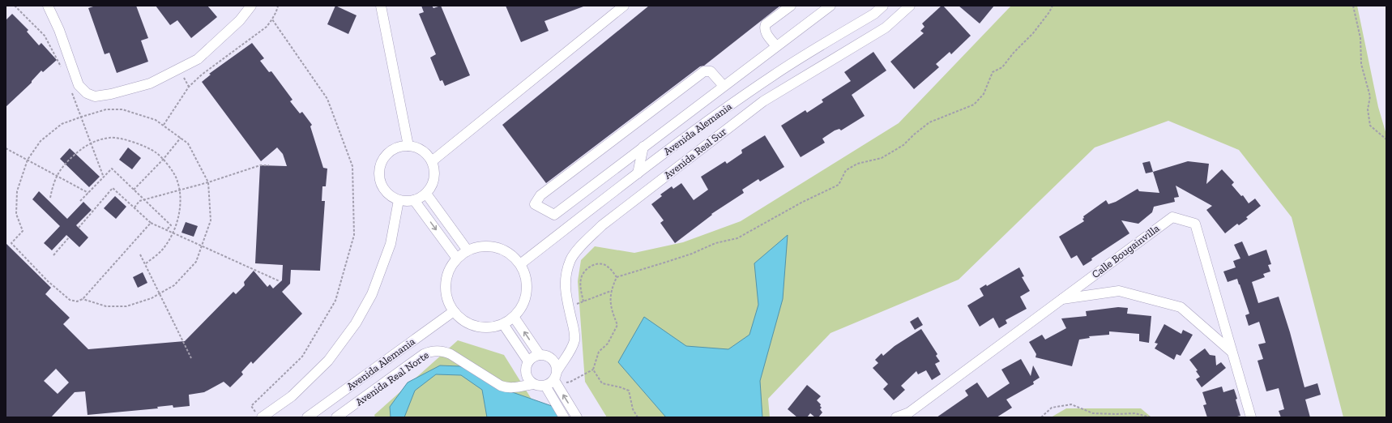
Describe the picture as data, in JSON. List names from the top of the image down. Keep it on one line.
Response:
{"streets":{"street":["Avenida Alemania","Avenida Real Sur","Calle Bougainvilla","Avenida Real Norte"]},"crossings":[["Avenida Real Sur","Avenida Real Norte"]]}
